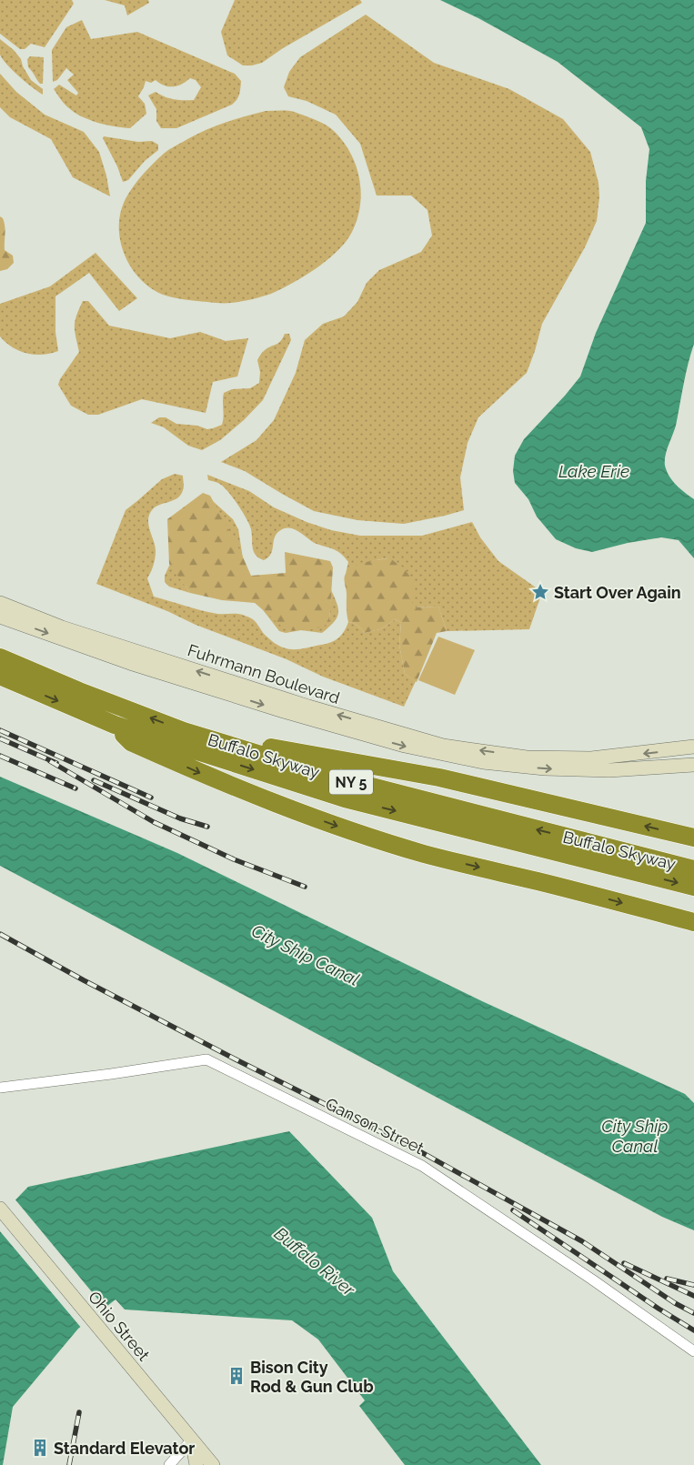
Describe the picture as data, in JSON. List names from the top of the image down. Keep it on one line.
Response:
{"streets":{"highway":["Buffalo Skyway","NY 5"],"street":["Fuhrmann Boulevard","Ganson Street","Ohio Street"]},"water":["Lake Erie","City Ship Canal","Buffalo River"],"places":{"place":["Start Over Again"],"building":["Bison City Rod & Gun Club","Standard Elevator"]}}
